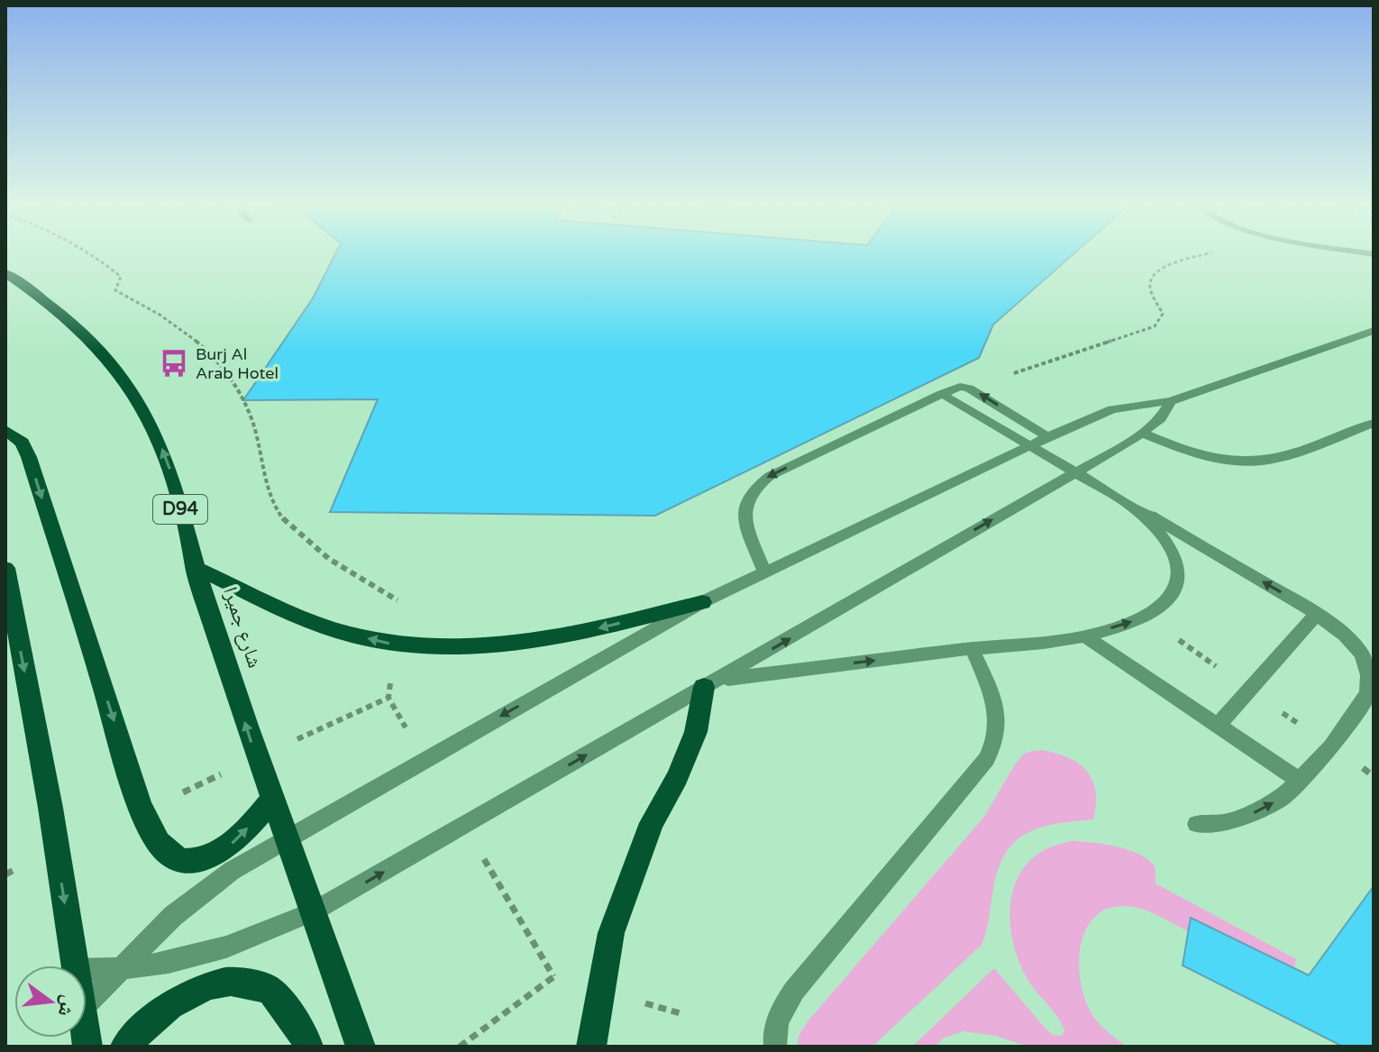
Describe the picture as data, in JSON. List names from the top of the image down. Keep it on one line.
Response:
{"streets":{"main road":["D94","شارع جميرا"]},"places":{"bus stop":["Burj Al Arab Hotel"]},"north":"right"}
